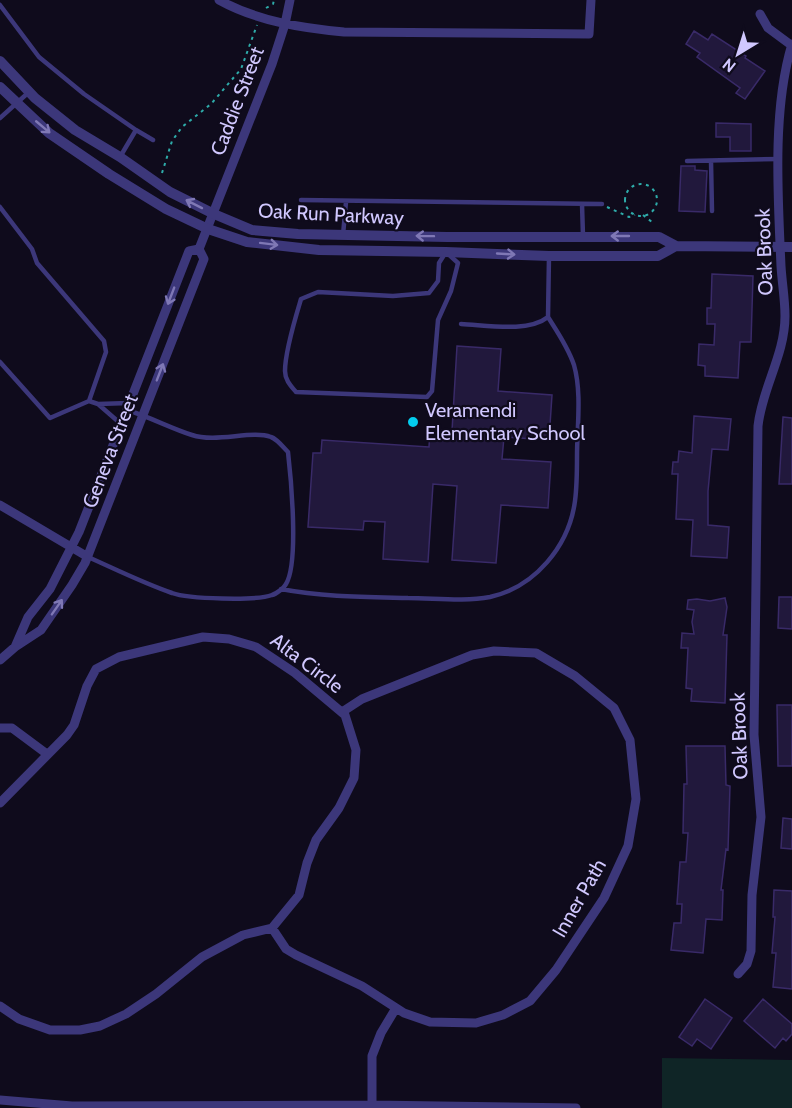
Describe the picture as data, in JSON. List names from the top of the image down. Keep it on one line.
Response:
{"streets":{"street":["Caddie Street","Oak Run Parkway","Oak Brook","Geneva Street","Alta Circle","Inner Path"]},"crossings":[["Caddie Street","Oak Run Parkway"],["Caddie Street","Geneva Street"],["Oak Run Parkway","Oak Brook"],["Oak Run Parkway","Geneva Street"],["Alta Circle","Inner Path"]],"places":["Veramendi Elementary School"],"north":"bottom left"}
